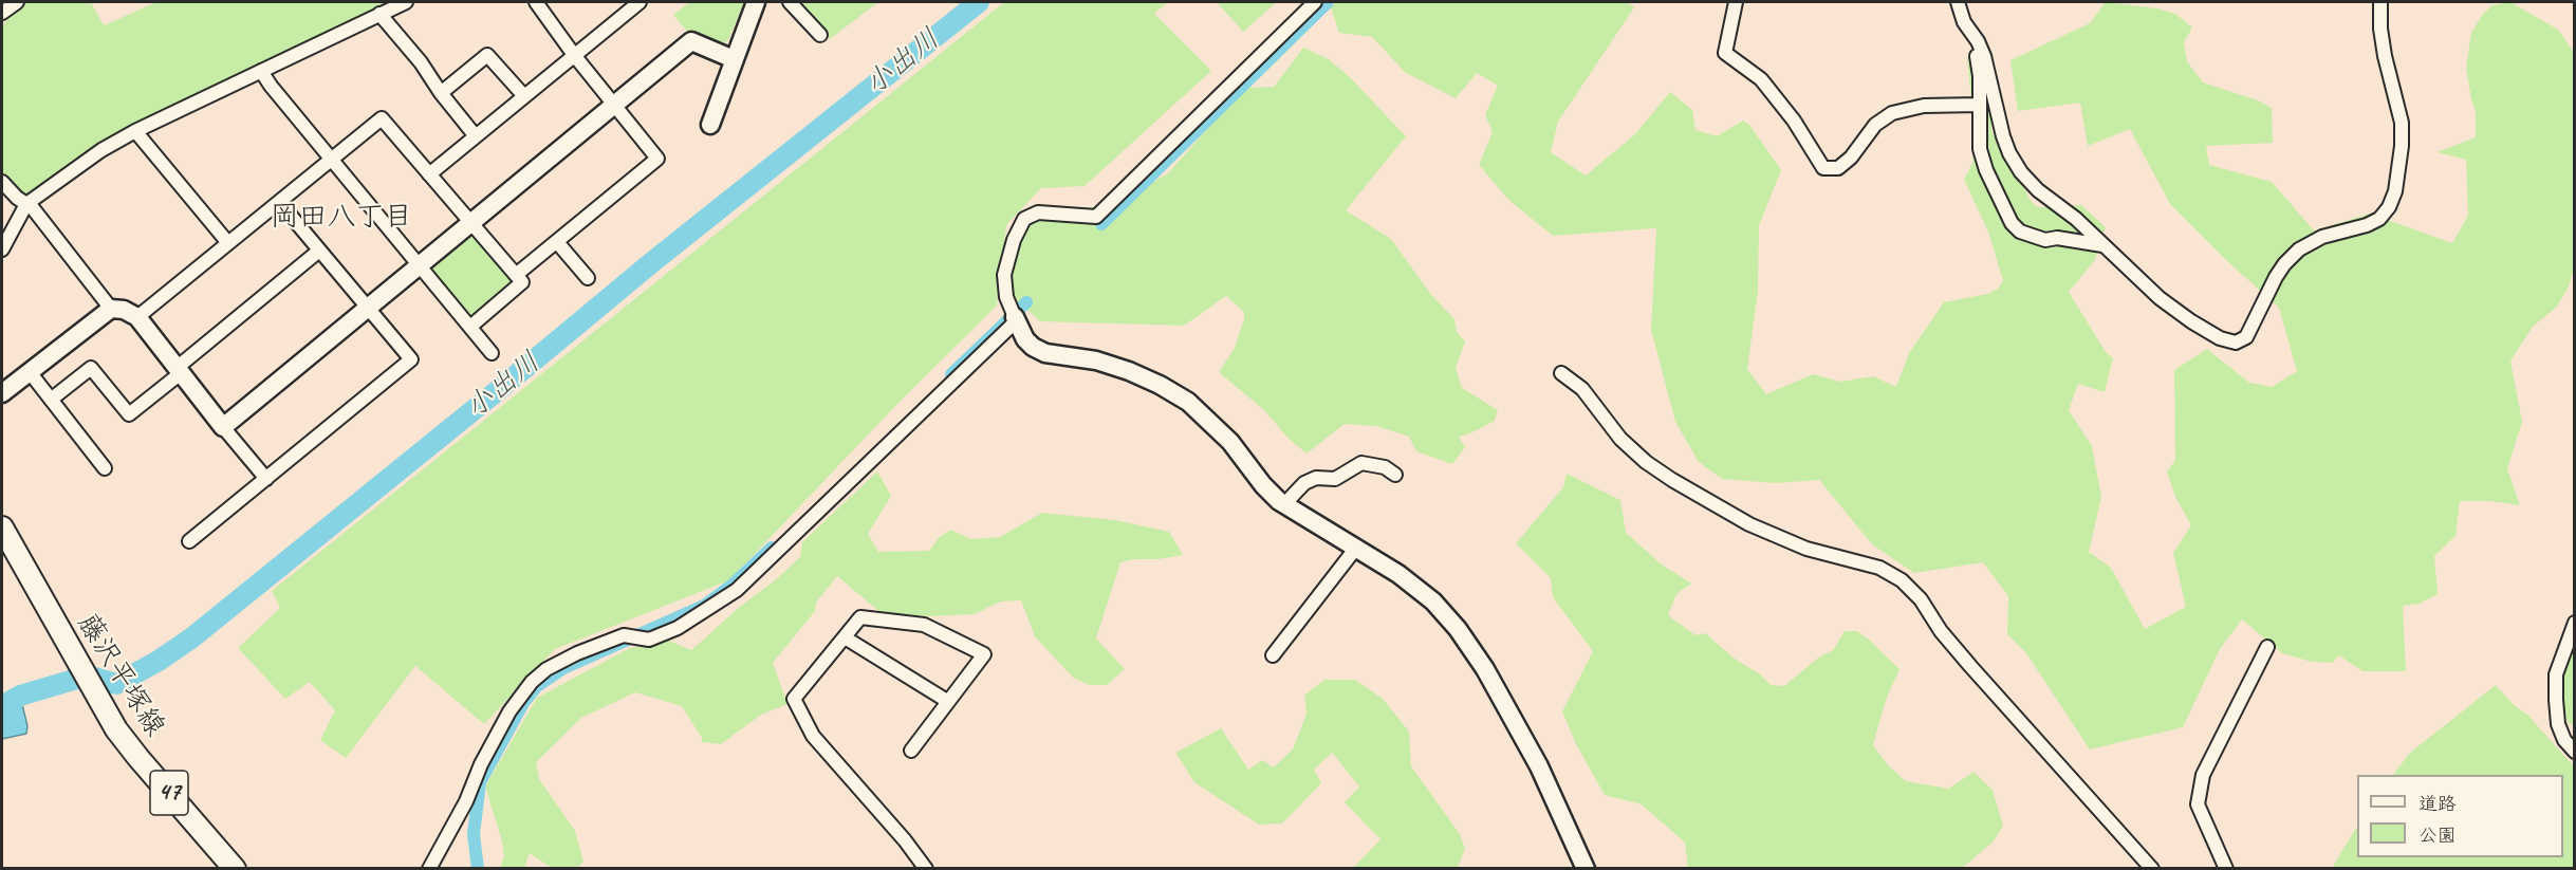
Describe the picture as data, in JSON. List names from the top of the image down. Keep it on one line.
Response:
{"streets":{"main road":["藤沢平塚線","47"]},"districts":["岡田八丁目"],"water":["小出川"],"legend":["道路","公園"]}
